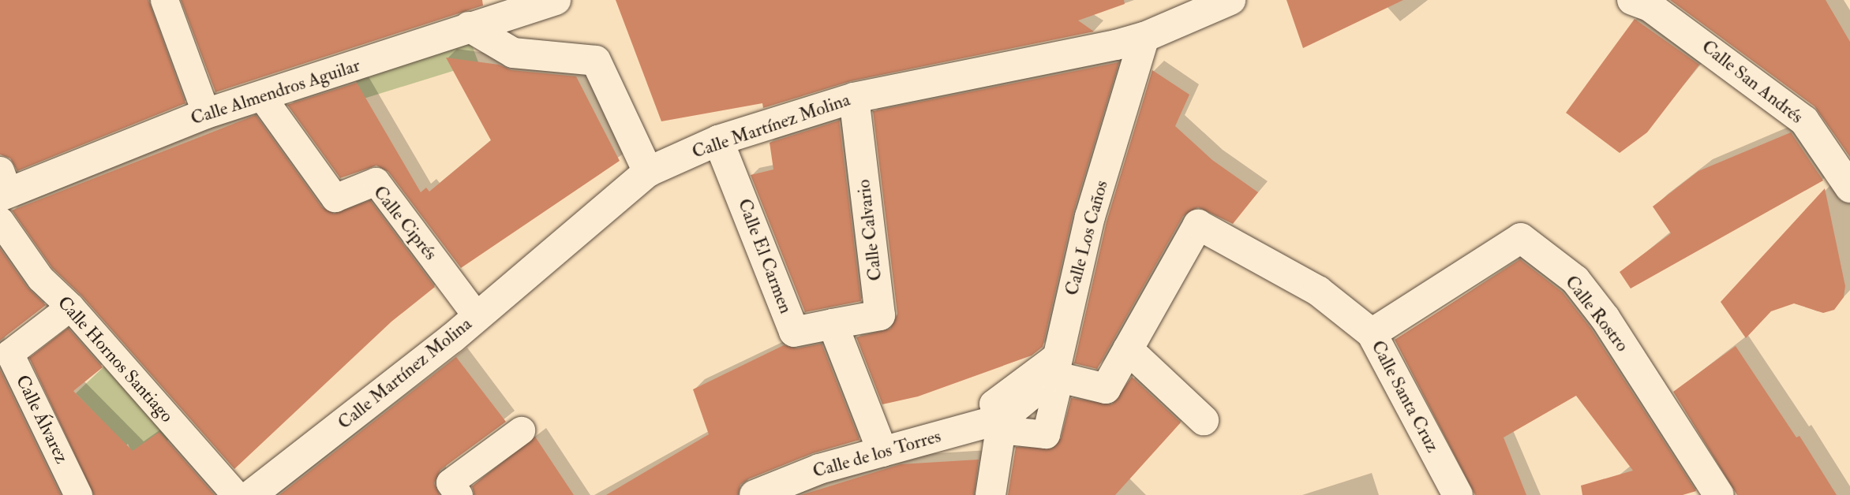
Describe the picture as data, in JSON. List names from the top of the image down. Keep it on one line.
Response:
{"streets":{"street":["Calle San Andrés","Calle Almendros Aguilar","Calle Martínez Molina","Calle Ciprés","Calle Calvario","Calle Los Caños","Calle El Carmen","Calle Rostro","Calle Hornos Santiago","Calle Santa Cruz","Calle Álvarez","Calle de los Torres"]},"crossings":[["Calle Almendros Aguilar","Calle Ciprés"],["Calle Martínez Molina","Calle Ciprés"],["Calle Martínez Molina","Calle Calvario"],["Calle Martínez Molina","Calle Los Caños"],["Calle Martínez Molina","Calle El Carmen"],["Calle Calvario","Calle El Carmen"],["Calle Rostro","Calle Santa Cruz"],["Calle Hornos Santiago","Calle Álvarez"]]}
